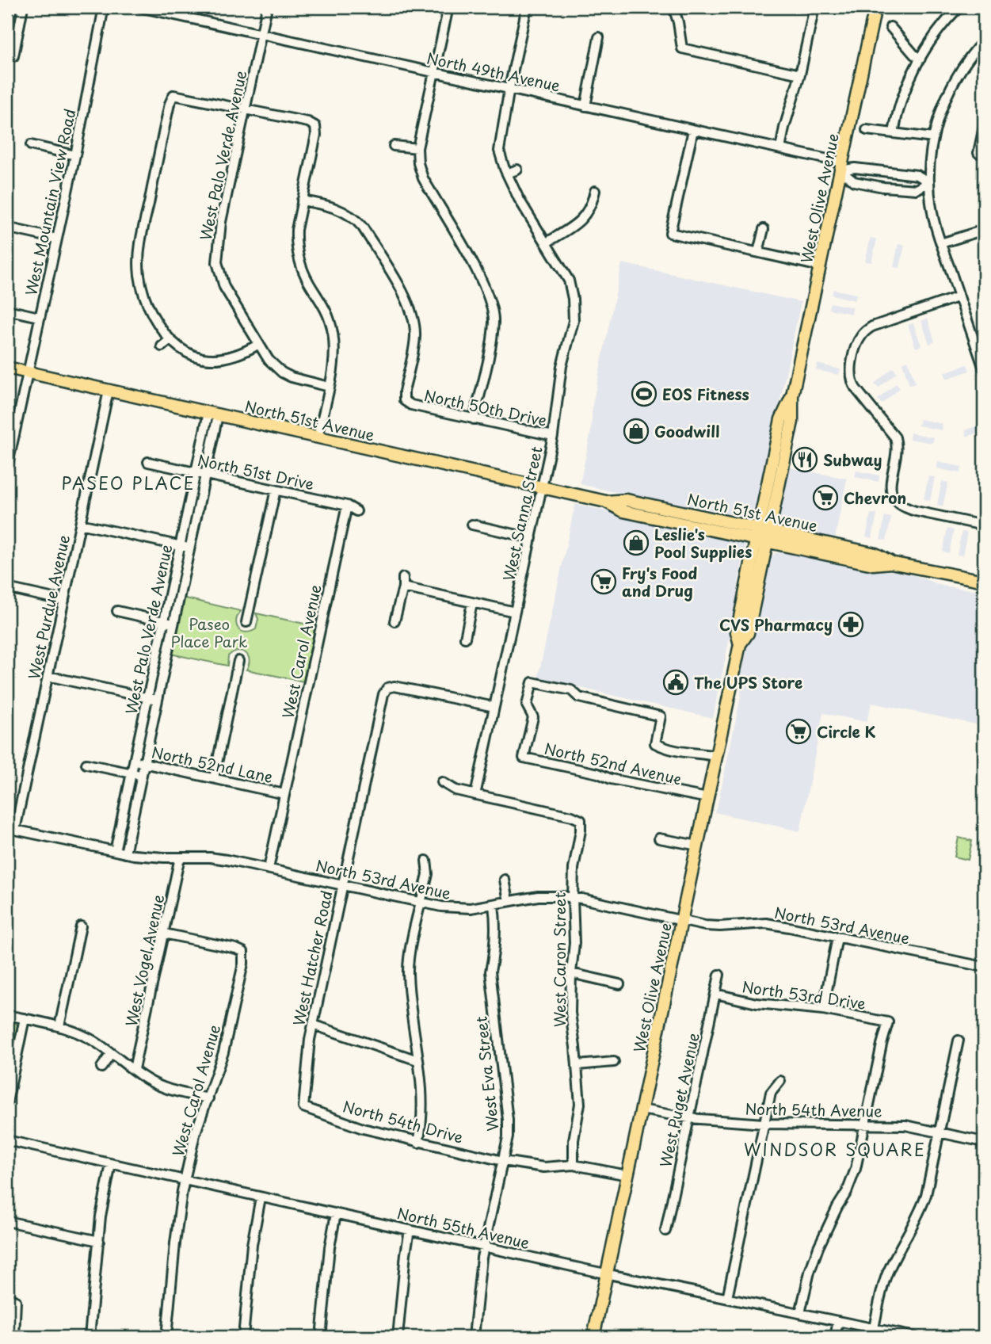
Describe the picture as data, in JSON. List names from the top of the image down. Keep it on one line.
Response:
{"streets":{"main road":["West Olive Avenue","North 51st Avenue"],"street":["North 49th Avenue","West Palo Verde Avenue","West Mountain View Road","North 50th Drive","North 51st Drive","West Sanna Street","West Purdue Avenue","West Carol Avenue","North 52nd Avenue","North 52nd Lane","North 53rd Avenue","West Hatcher Road","West Caron Street","West Vogel Avenue","North 53rd Drive","West Eva Street","West Puget Avenue","North 54th Avenue","North 54th Drive","North 55th Avenue"]},"crossings":[["North 49th Avenue","West Palo Verde Avenue"],["North 49th Avenue","West Olive Avenue"],["West Palo Verde Avenue","North 51st Avenue"],["West Palo Verde Avenue","North 51st Drive"],["West Palo Verde Avenue","North 52nd Lane"],["West Palo Verde Avenue","North 53rd Avenue"],["West Olive Avenue","North 51st Avenue"],["West Olive Avenue","North 52nd Avenue"],["West Olive Avenue","North 53rd Avenue"],["West Olive Avenue","North 54th Avenue"],["West Olive Avenue","North 54th Drive"],["West Olive Avenue","North 55th Avenue"],["West Mountain View Road","North 51st Avenue"],["North 50th Drive","West Sanna Street"],["North 51st Avenue","West Sanna Street"],["North 51st Avenue","West Purdue Avenue"],["North 51st Drive","West Carol Avenue"],["West Sanna Street","West Hatcher Road"],["West Sanna Street","West Caron Street"],["West Purdue Avenue","North 53rd Avenue"],["West Carol Avenue","North 52nd Lane"],["West Carol Avenue","North 53rd Avenue"],["West Carol Avenue","West Vogel Avenue"],["West Carol Avenue","North 55th Avenue"],["North 53rd Avenue","West Hatcher Road"],["North 53rd Avenue","West Caron Street"],["North 53rd Avenue","West Vogel Avenue"],["North 53rd Avenue","West Eva Street"],["West Hatcher Road","North 54th Drive"],["West Caron Street","North 54th Drive"],["North 53rd Drive","West Puget Avenue"],["North 53rd Drive","North 54th Avenue"],["West Eva Street","North 54th Drive"],["West Eva Street","North 55th Avenue"],["West Puget Avenue","North 54th Avenue"]],"districts":["PASEO PLACE","WINDSOR SQUARE"],"parks":["Paseo Place Park"],"places":{"sports":["EOS Fitness"],"shop":["Goodwill","Leslie's Pool Supplies"],"restaurant":["Subway"],"supermarket":["Chevron","Fry's Food and Drug","Circle K"],"pharmacy":["CVS Pharmacy"],"public building":["The UPS Store"]}}
